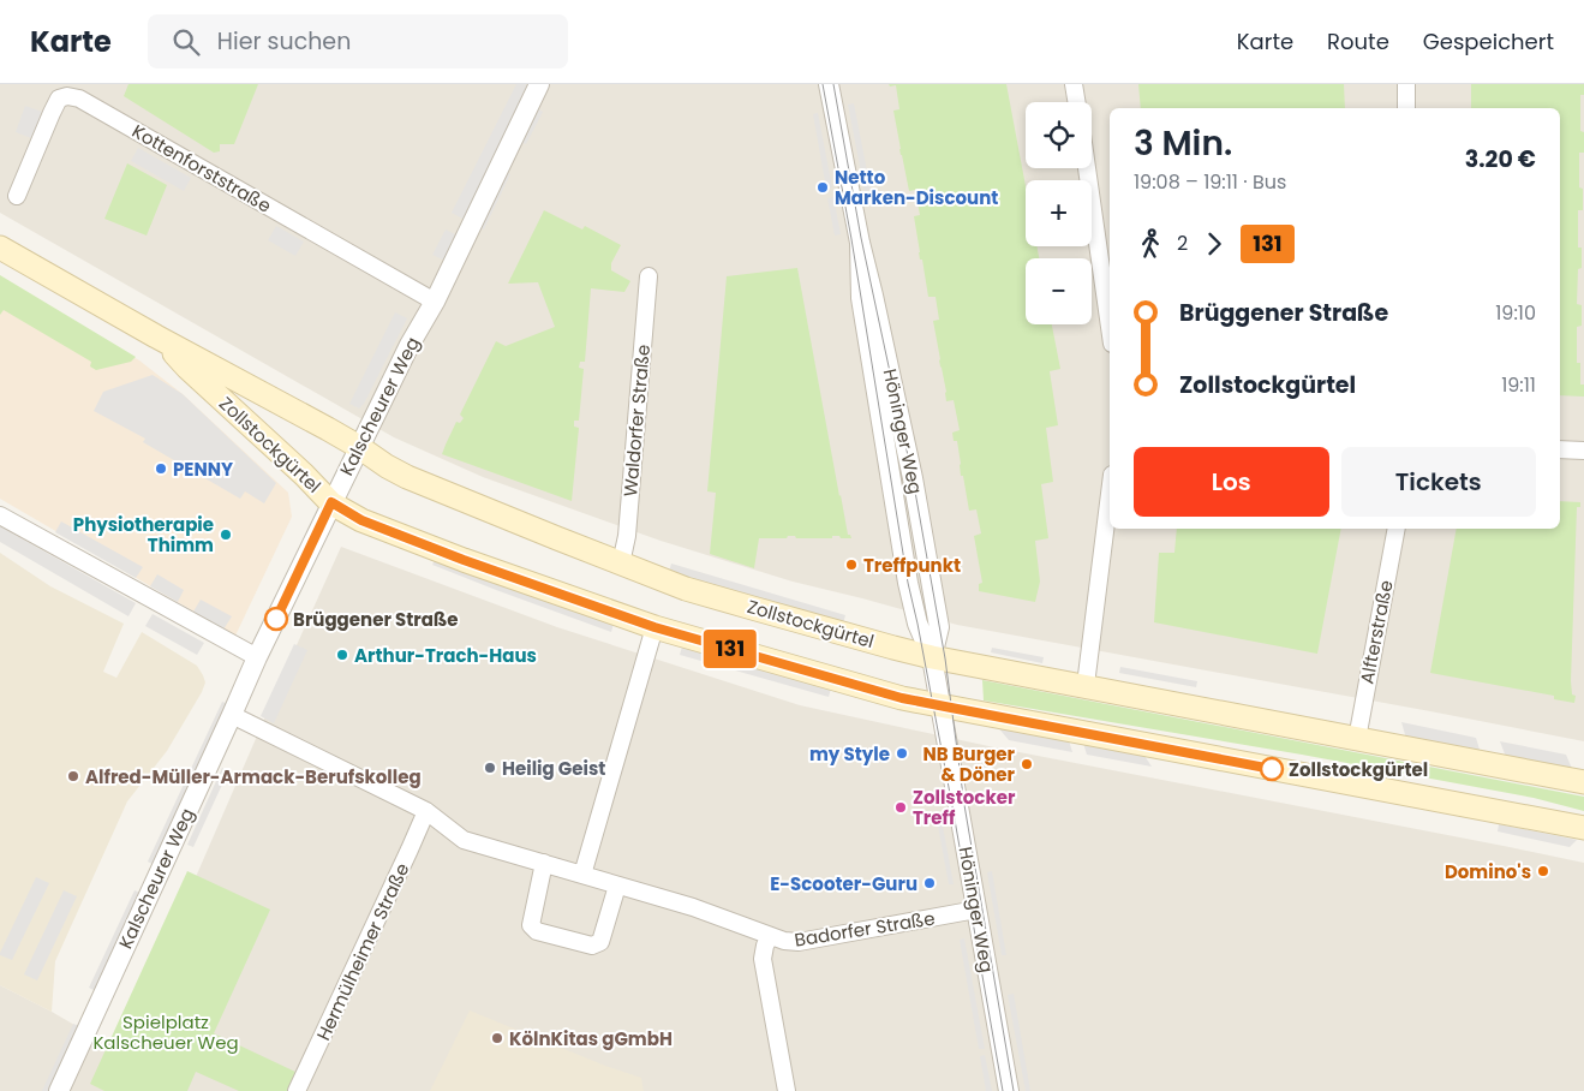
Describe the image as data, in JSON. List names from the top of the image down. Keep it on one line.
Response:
{"streets":{"main road":["Zollstockgürtel"],"street":["Kottenforststraße","Kalscheurer Weg","Waldorfer Straße","Höninger Weg","Alfterstraße","Badorfer Straße","Hermülheimer Straße"]},"crossings":[["Kottenforststraße","Kalscheurer Weg"],["Kalscheurer Weg","Zollstockgürtel"],["Kalscheurer Weg","Badorfer Straße"],["Waldorfer Straße","Zollstockgürtel"],["Höninger Weg","Zollstockgürtel"],["Höninger Weg","Badorfer Straße"],["Zollstockgürtel","Alfterstraße"],["Badorfer Straße","Hermülheimer Straße"]],"parks":["Spielplatz Kalscheuer Weg"],"places":["Netto Marken-Discount","PENNY","Physiotherapie Thimm","Treffpunkt","Brüggener Straße","Arthur-Trach-Haus","my Style","NB Burger & Döner","Heilig Geist","Zollstockgürtel","Alfred-Müller-Armack-Berufskolleg","Zollstocker Treff","Domino's","E-Scooter-Guru","KölnKitas gGmbH"],"lines":["bus line 131"],"page":{"header":"Karte","search":"Hier suchen","nav":["Karte","Route","Gespeichert"],"on_map":"131","map_buttons":["+","−"],"heading":["3 Min.","19:08 – 19:11 · Bus","3.20 €"],"legs":["2","131"],"list":[{"name":"Brüggener Straße","value":"19:10"},{"name":"Zollstockgürtel","value":"19:11"}],"buttons":["Los","Tickets"]}}
